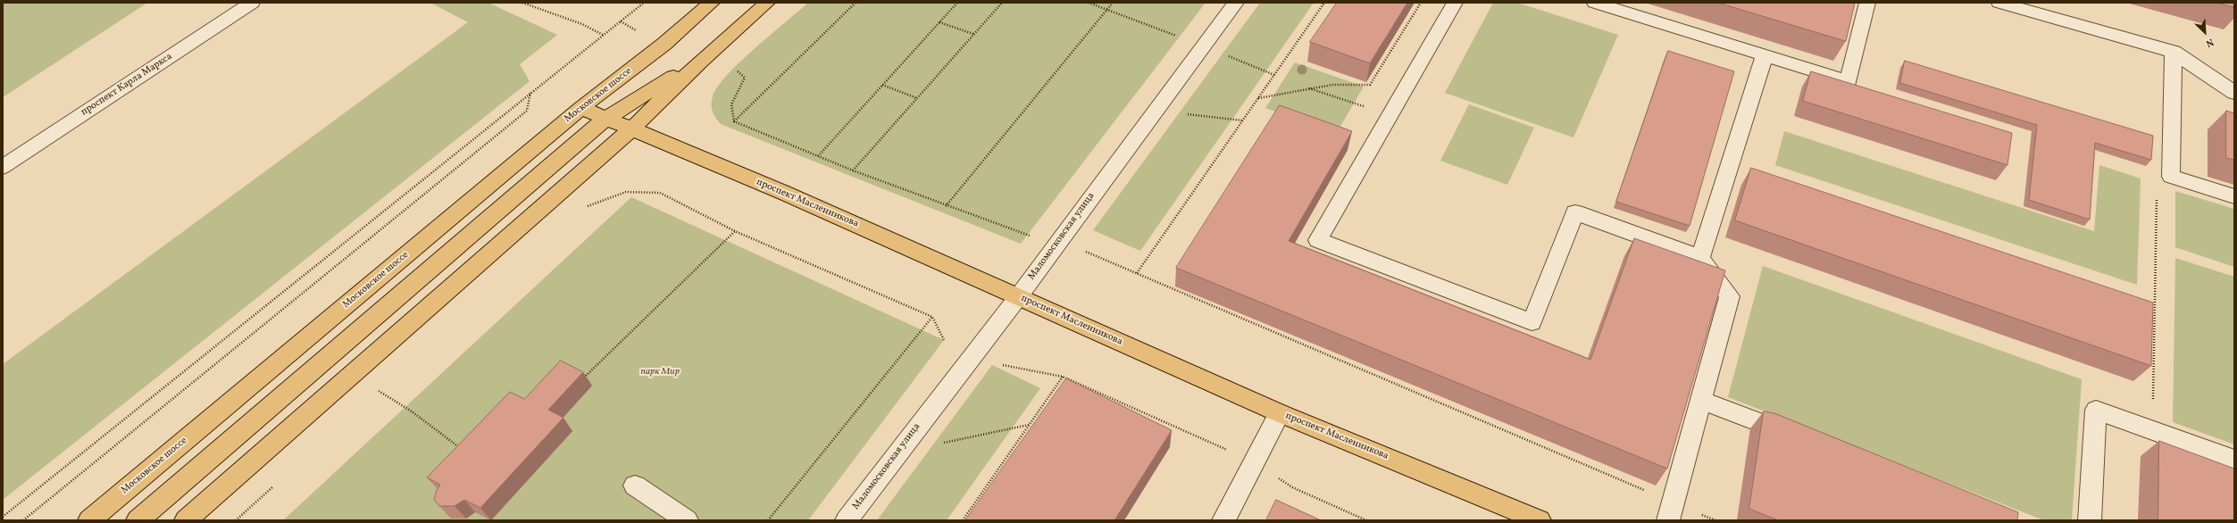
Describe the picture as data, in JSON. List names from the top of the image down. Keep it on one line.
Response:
{"streets":{"main road":["Московское шоссе","проспект Масленникова"],"street":["проспект Карла Маркса","Маломосковская улица"]},"crossings":[["Московское шоссе","проспект Масленникова"],["проспект Масленникова","Маломосковская улица"]],"parks":["парк Мир"],"north":"bottom right"}
